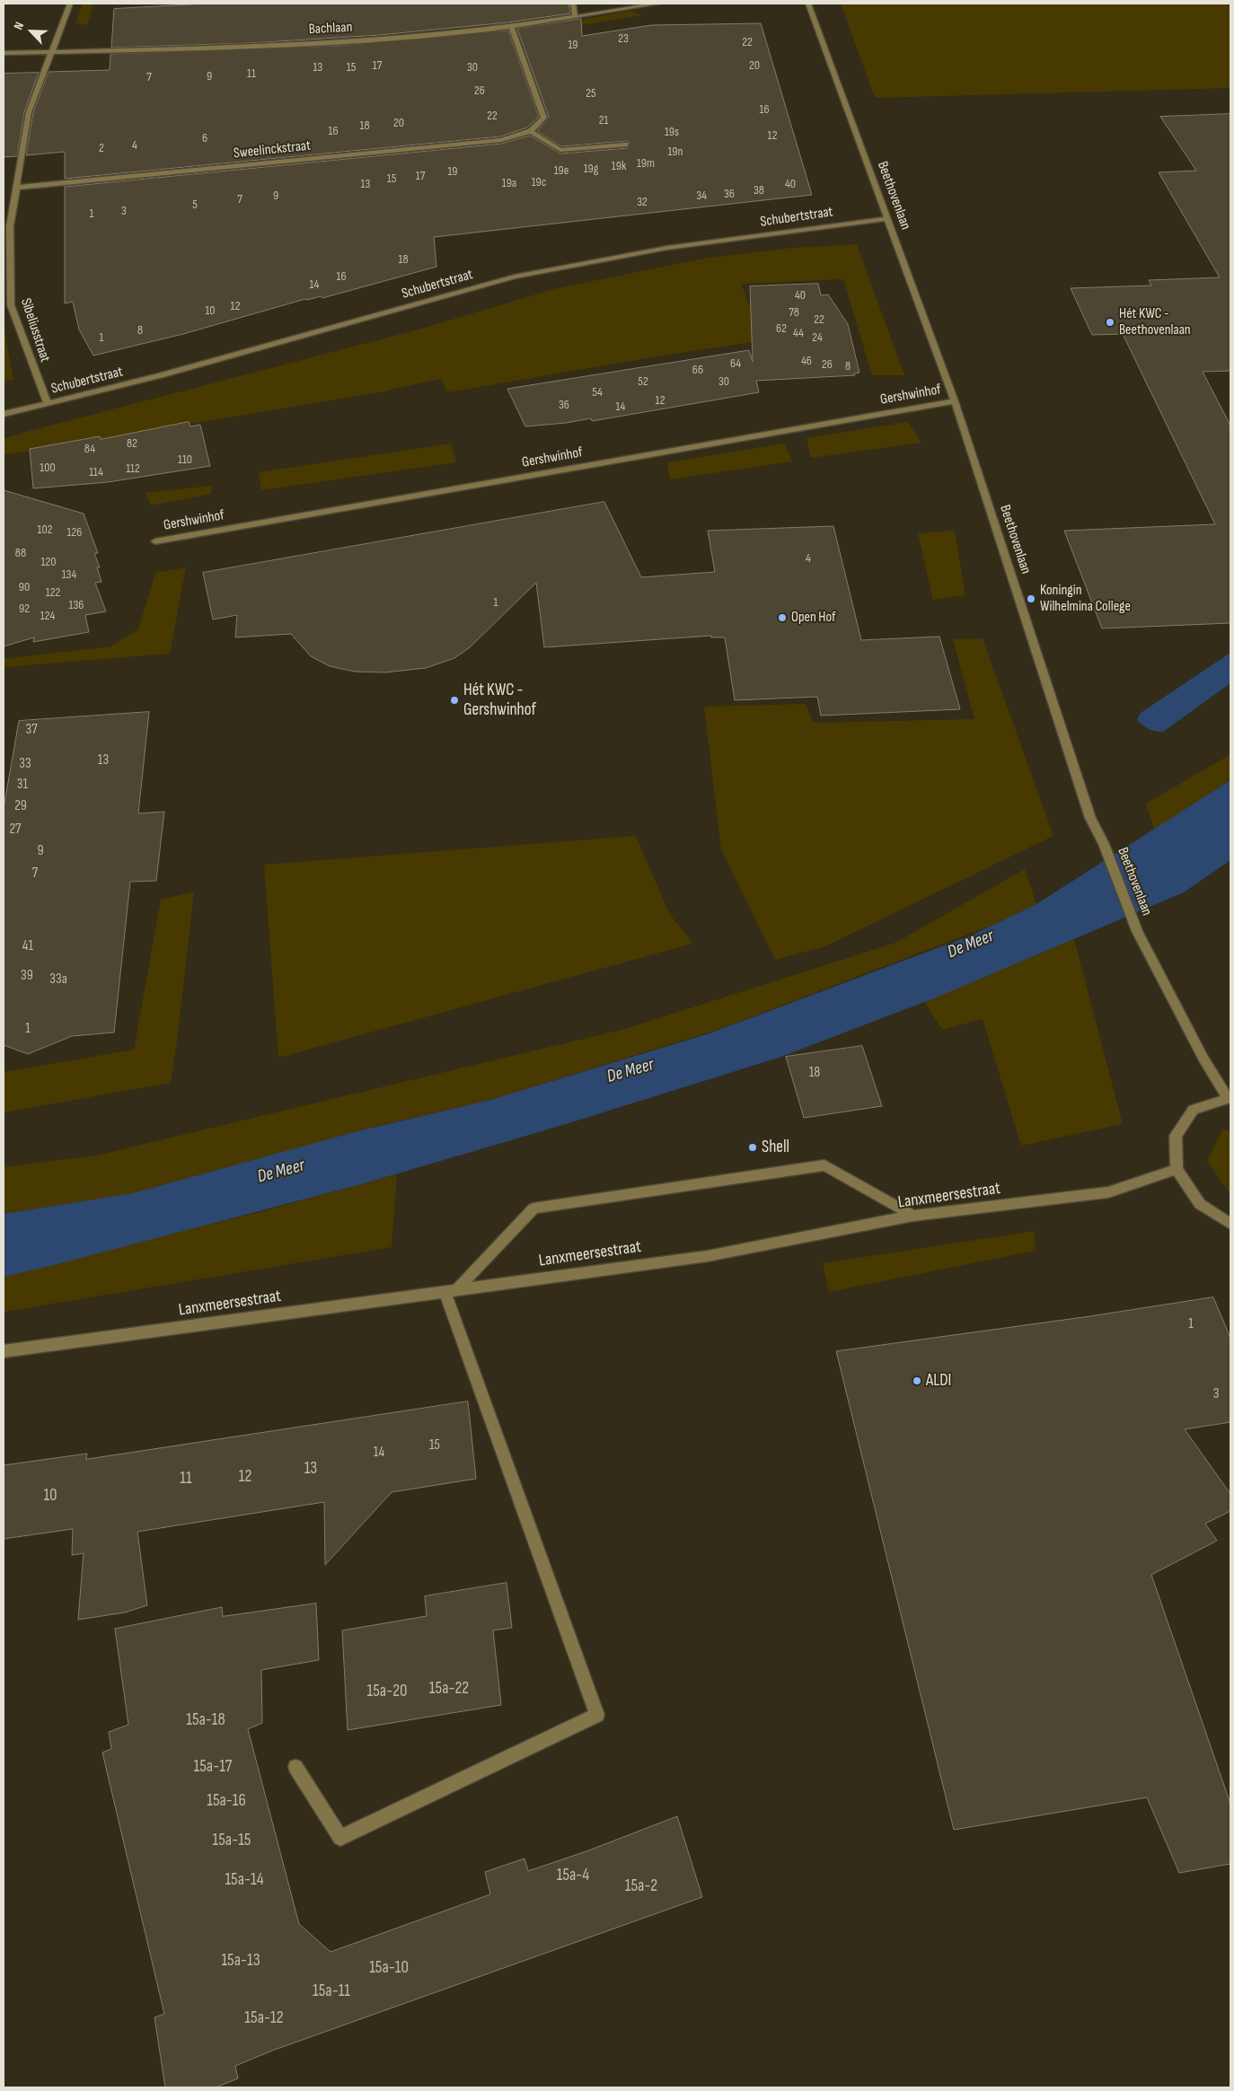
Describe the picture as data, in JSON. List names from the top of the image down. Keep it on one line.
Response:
{"streets":{"street":["Bachlaan","Sweelinckstraat","Beethovenlaan","Schubertstraat","Sibeliusstraat","Gershwinhof","Lanxmeersestraat"]},"crossings":[["Bachlaan","Sibeliusstraat"],["Sweelinckstraat","Sibeliusstraat"],["Beethovenlaan","Schubertstraat"],["Beethovenlaan","Gershwinhof"],["Schubertstraat","Sibeliusstraat"]],"water":["De Meer"],"places":["Hét KWC - Beethovenlaan","Koningin Wilhelmina College","Open Hof","Hét KWC - Gershwinhof","Shell","ALDI"],"house_numbers":["23","22","19","17","20","13","15","30","11","9","7","26","25","16","22","21","20","18","16","19s","12","6","4","2","19n","19m","19k","19g","19e","19","17","15","19c","19a","13","40","38","36","9","34","7","32","5","3","1","18","16","14","40","12","10","78","22","62","8","44","1","24","46","64","26","8","66","52","30","54","12","36","14","82","84","110","100","112","114","102","126","88","4","120","134","90","122","1","136","92","124","37","13","33","31","29","27","9","7","41","39","33a","1","18","1","3","15","14","13","12","11","10","15a-22","15a-20","15a-18","15a-17","15a-16","15a-15","15a-4","15a-14","15a-2","15a-13","15a-10","15a-11","15a-12"],"north":"top left"}
